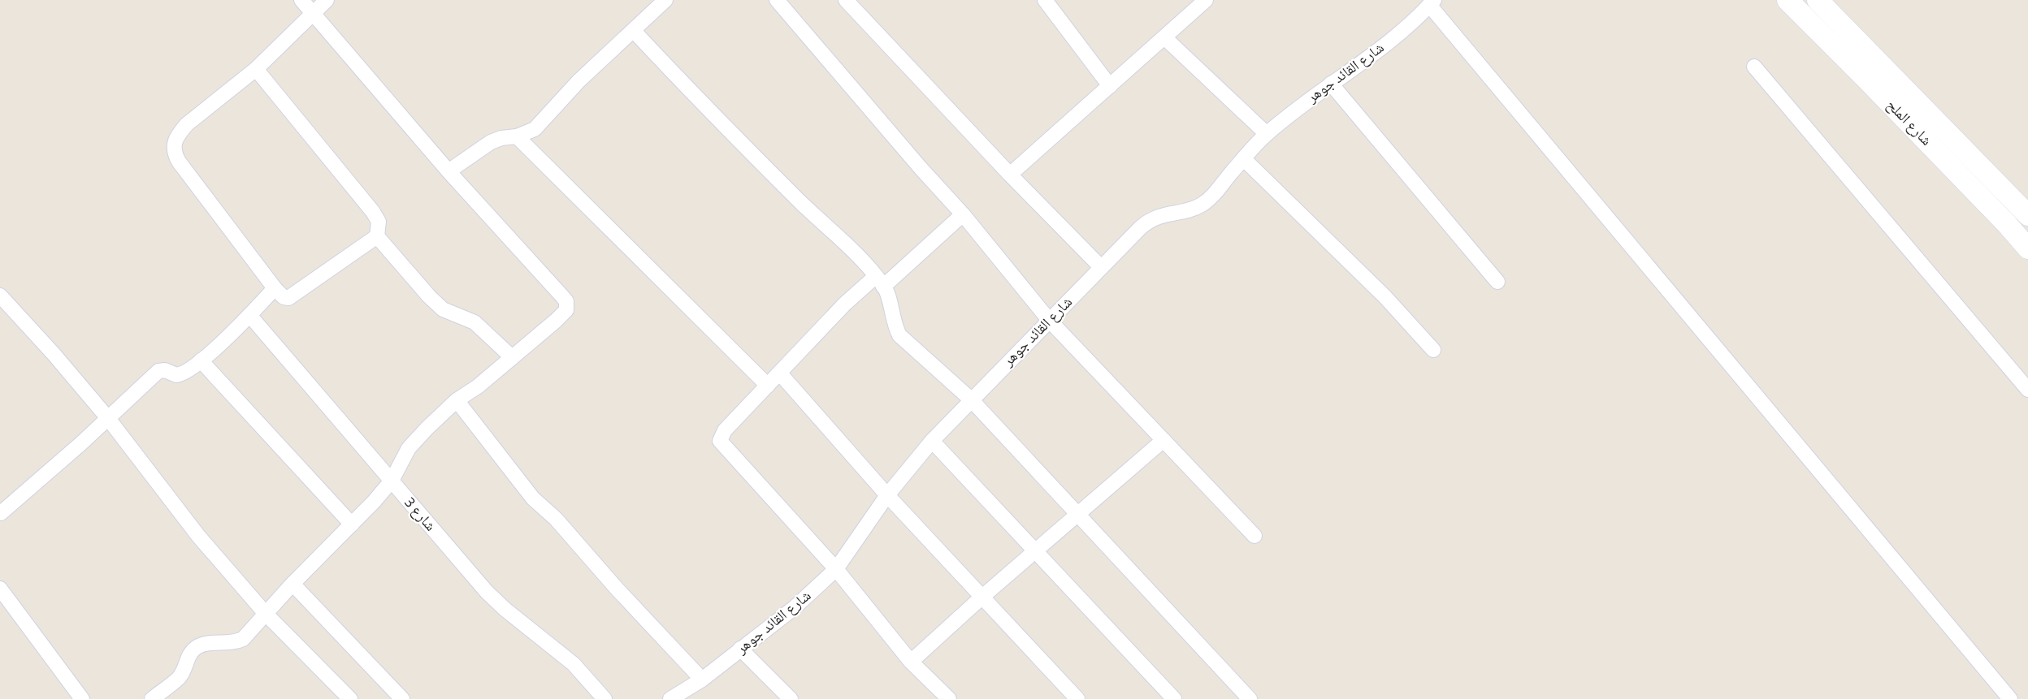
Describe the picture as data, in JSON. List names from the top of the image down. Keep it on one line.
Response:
{"streets":{"street":["شارع القائد جوهر","شارع الملح","شارع 3"]}}
